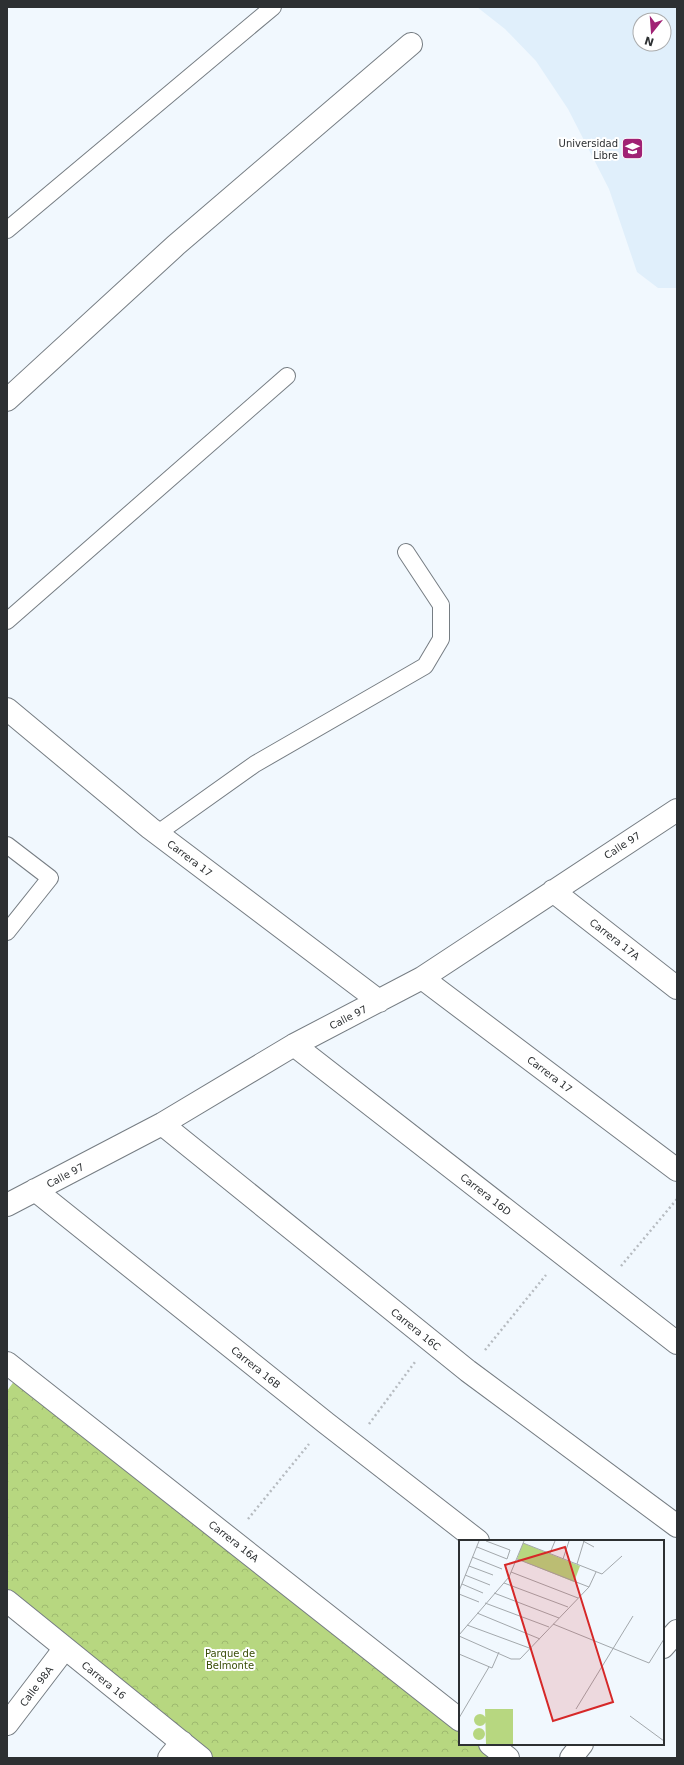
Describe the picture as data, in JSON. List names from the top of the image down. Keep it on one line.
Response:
{"streets":{"street":["Calle 97","Carrera 17","Carrera 17A","Carrera 16D","Carrera 16C","Carrera 16B","Carrera 16A","Carrera 16","Calle 98A"]},"crossings":[["Calle 97","Carrera 17"],["Calle 97","Carrera 17A"],["Calle 97","Carrera 16D"],["Calle 97","Carrera 16C"],["Calle 97","Carrera 16B"],["Carrera 16","Calle 98A"]],"parks":["Parque de Belmonte"],"places":{"school or university":["Universidad Libre"]},"north":"bottom"}
